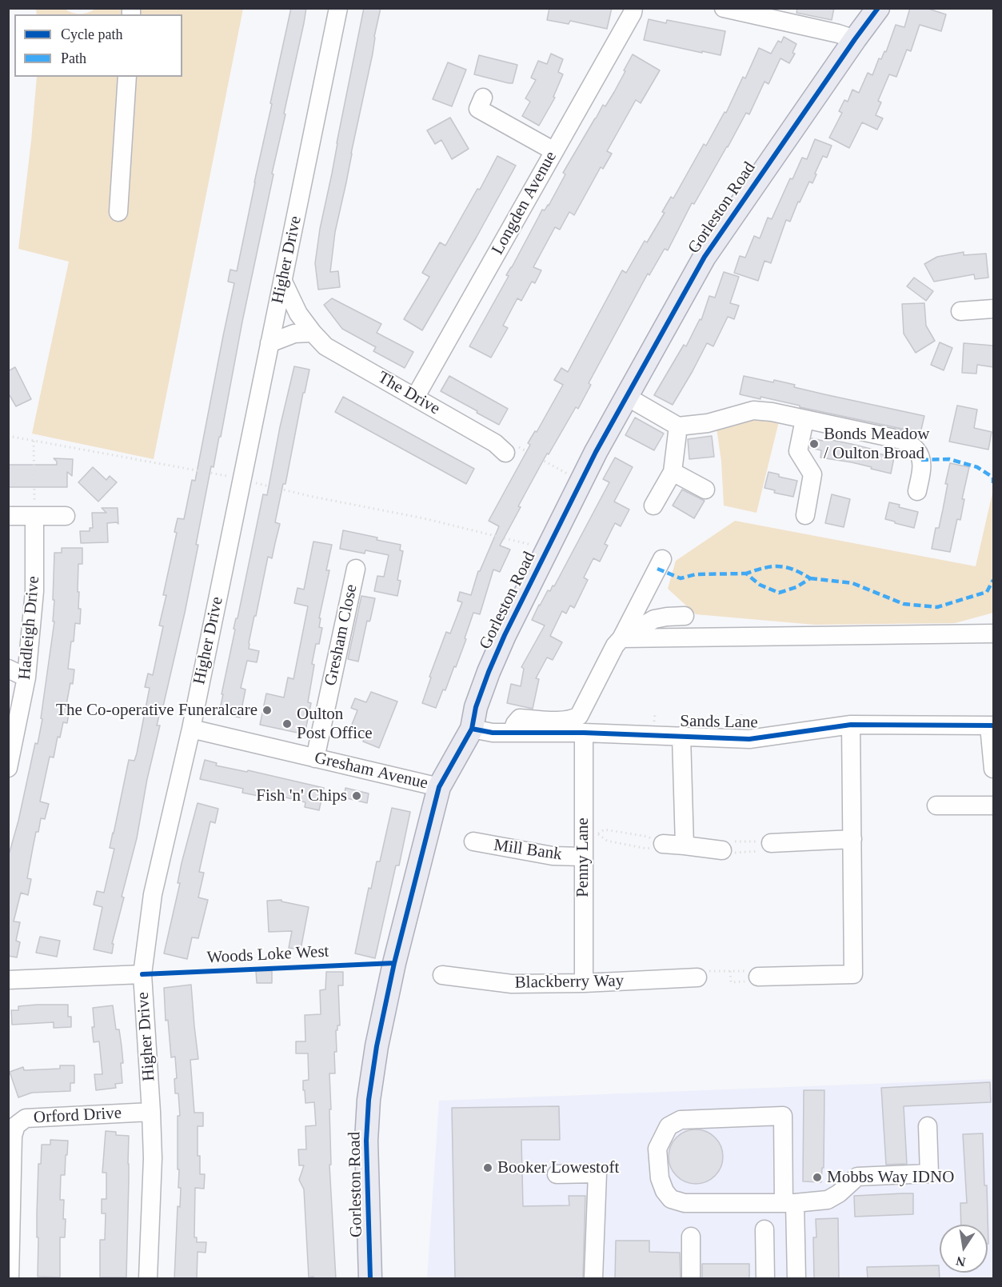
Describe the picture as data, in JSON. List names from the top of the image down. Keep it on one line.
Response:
{"streets":{"main road":["Gorleston Road"],"street":["Longden Avenue","Higher Drive","The Drive","Hadleigh Drive","Gresham Close","Sands Lane","Gresham Avenue","Mill Bank","Penny Lane","Blackberry Way","Orford Drive"],"cycle path":["Woods Loke West"]},"crossings":[["Longden Avenue","The Drive"],["Gorleston Road","Sands Lane"],["Gorleston Road","Gresham Avenue"],["Higher Drive","The Drive"],["Higher Drive","Gresham Avenue"],["Higher Drive","Orford Drive"],["Gresham Close","Gresham Avenue"],["Sands Lane","Penny Lane"],["Mill Bank","Penny Lane"],["Penny Lane","Blackberry Way"]],"places":["Bonds Meadow / Oulton Broad","The Co-operative Funeralcare","Oulton Post Office","Fish 'n' Chips","Booker Lowestoft","Mobbs Way IDNO"],"legend":["Cycle path","Path"],"north":"bottom"}
